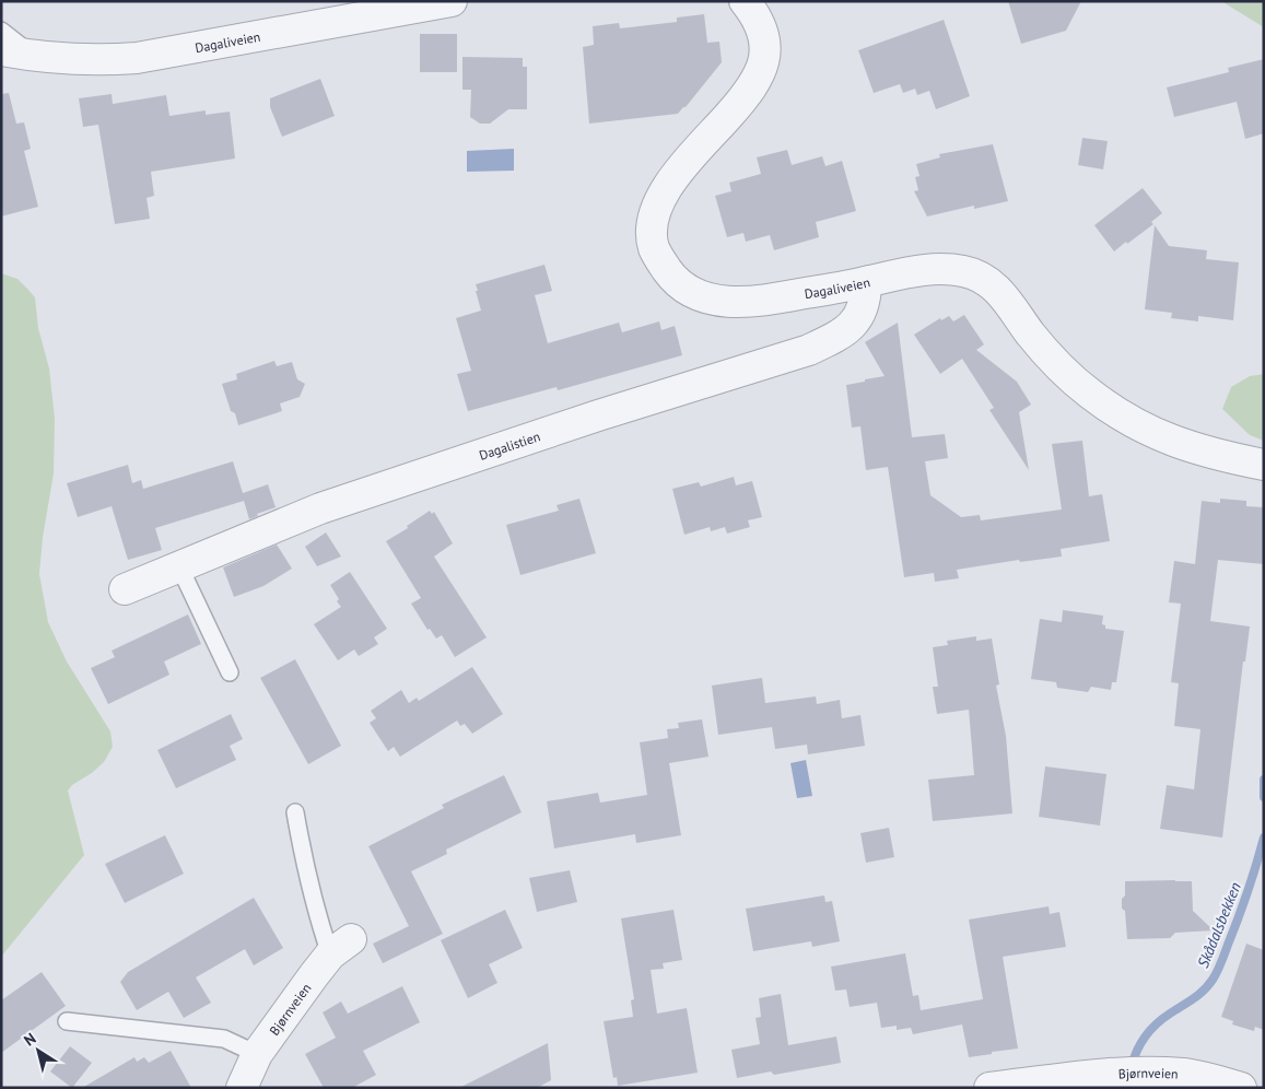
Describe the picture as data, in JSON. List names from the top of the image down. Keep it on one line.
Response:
{"streets":{"street":["Dagaliveien","Dagalistien","Bjørnveien"]},"crossings":[["Dagaliveien","Dagalistien"]],"water":["Skådalsbekken"],"north":"top left"}
